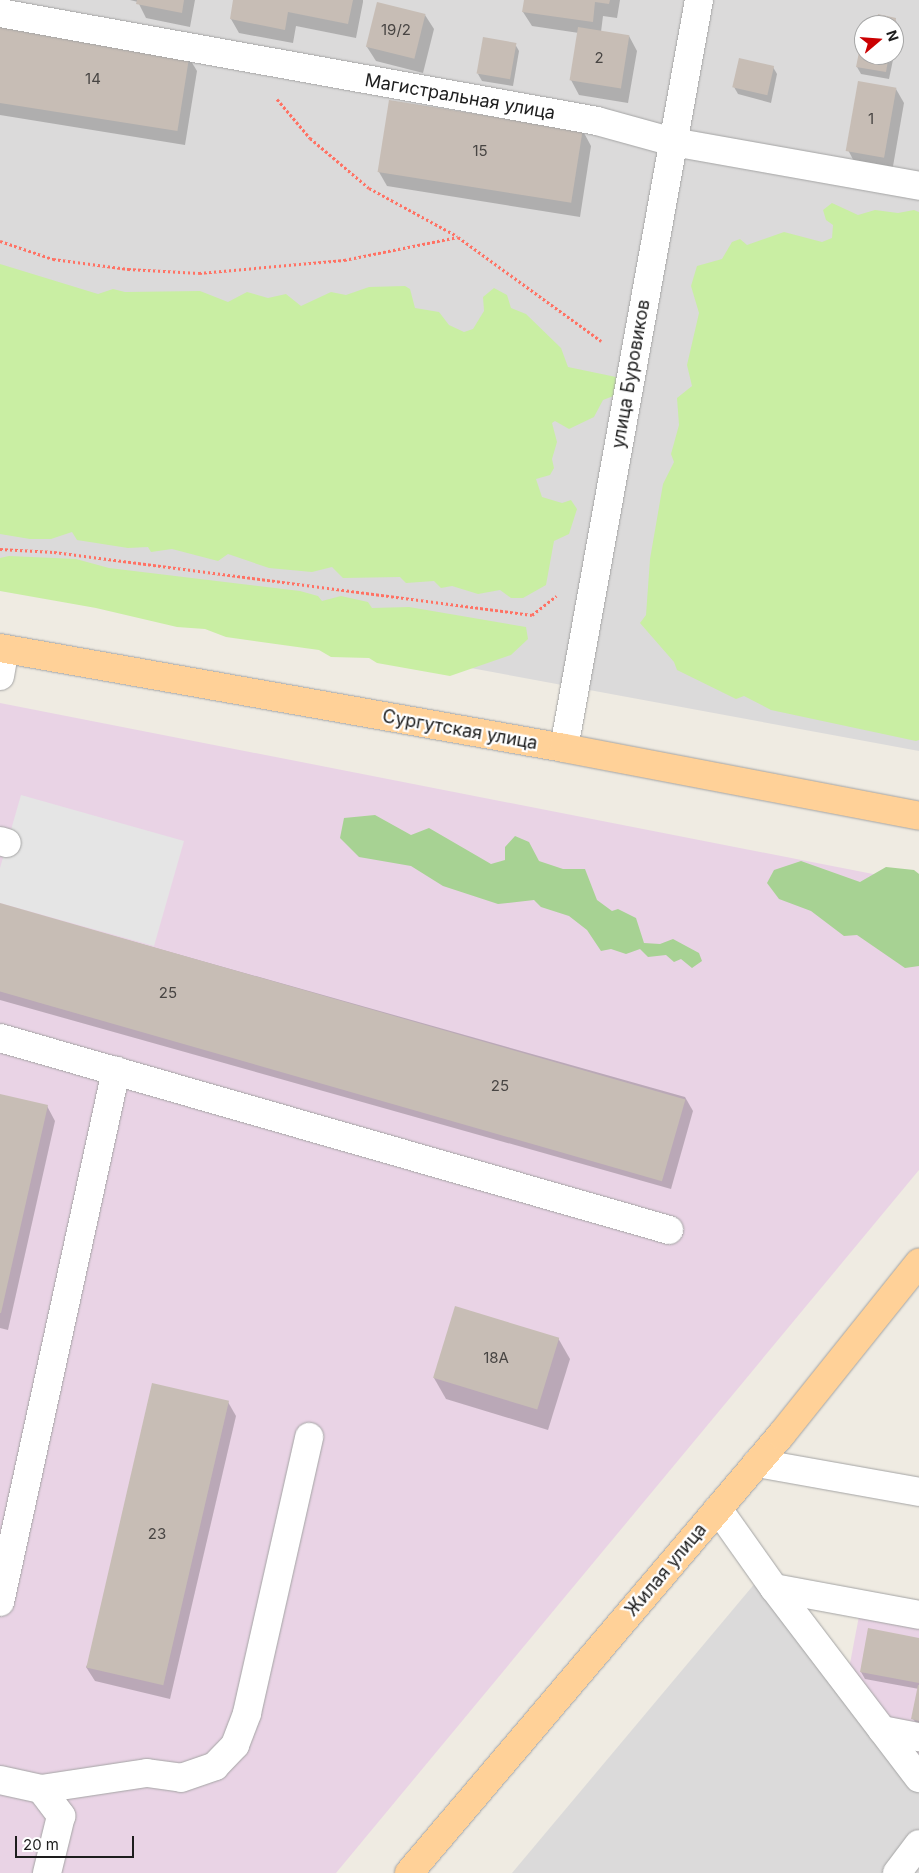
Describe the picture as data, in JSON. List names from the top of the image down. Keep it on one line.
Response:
{"streets":{"main road":["Сургутская улица","Жилая улица"],"street":["Магистральная улица","улица Буровиков"]},"crossings":[["Магистральная улица","улица Буровиков"],["улица Буровиков","Сургутская улица"]],"house_numbers":["19/2","2","14","1","15","25","25","18А","23"],"scale_bar":"20 m","north":"right"}
